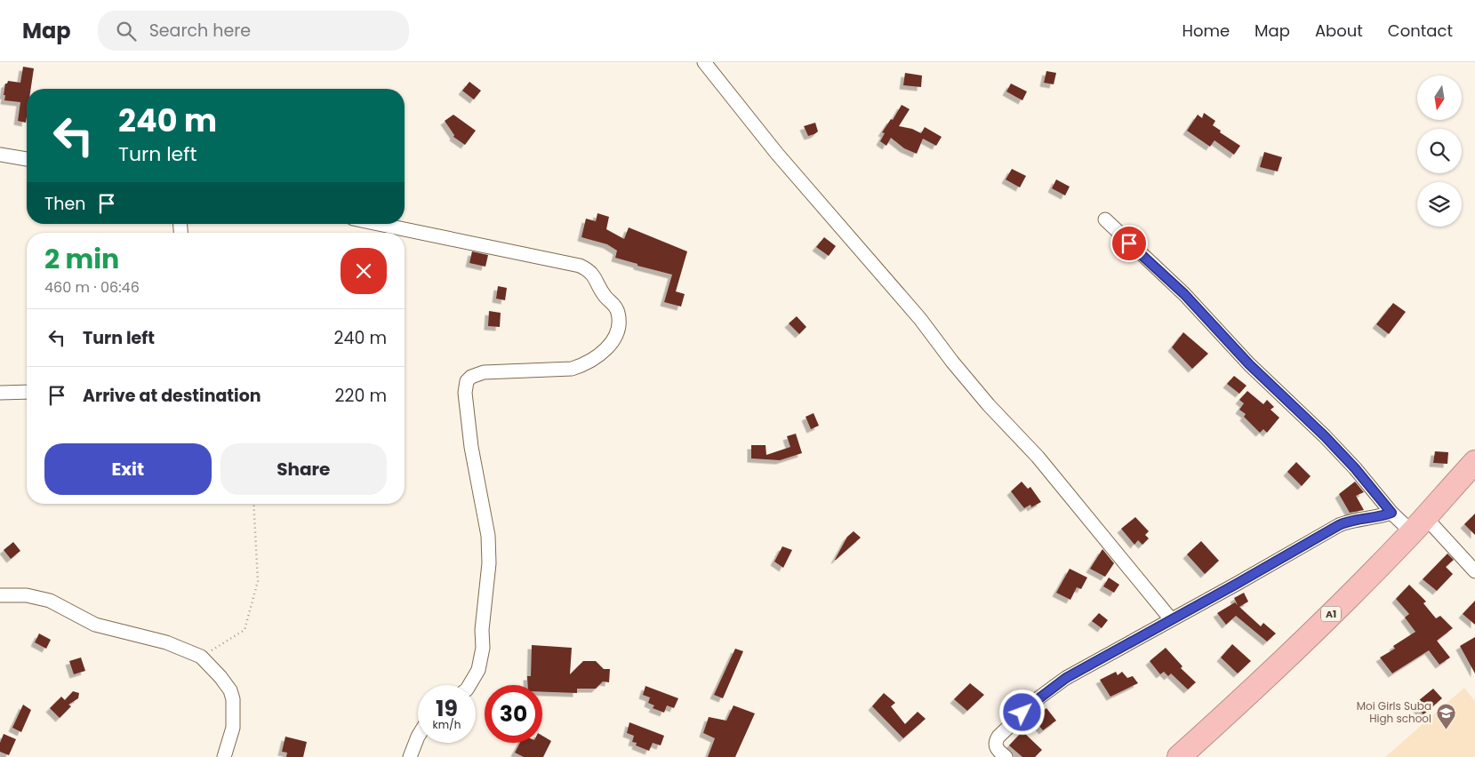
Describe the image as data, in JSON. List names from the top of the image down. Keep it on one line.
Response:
{"streets":{"highway":["A1"]},"places":{"school or university":["Moi Girls Suba High school"]},"north":"bottom","page":{"header":"Map","search":"Search here","nav":["Home","Map","About","Contact"],"turn":["240 m","Turn left"],"then":"Then","heading":["2 min","460 m · 06:46"],"list":[{"name":"Turn left","value":"240 m"},{"name":"Arrive at destination","value":"220 m"}],"buttons":["Exit","Share"],"speed":"19 km/h","limit":"30"}}
